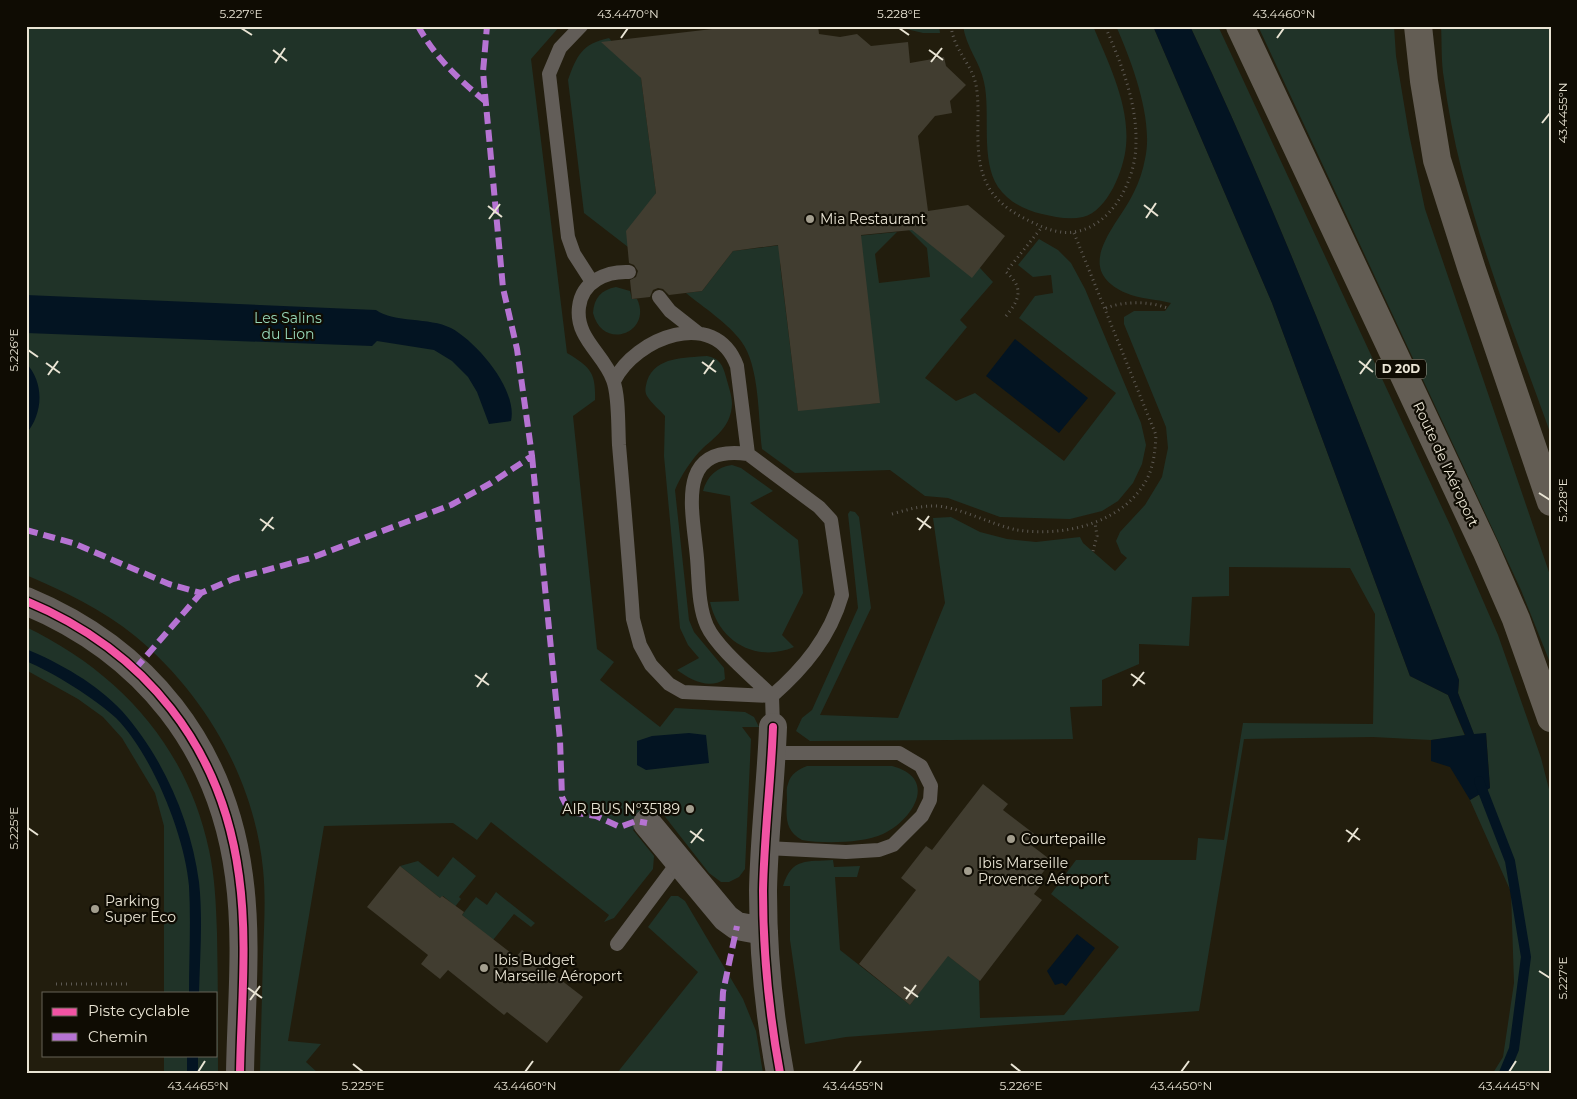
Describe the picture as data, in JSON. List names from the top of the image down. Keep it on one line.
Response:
{"streets":{"main road":["D 20D","Route de l'Aéroport"]},"parks":["Les Salins du Lion"],"places":["Mia Restaurant","AIR BUS N°35189","Courtepaille","Ibis Marseille Provence Aéroport","Parking Super Eco","Ibis Budget Marseille Aéroport"],"legend":["Piste cyclable","Chemin"],"coordinates":["5.227°E","43.4470°N","5.228°E","43.4460°N","43.4455°N","5.226°E","5.225°E","43.4465°N","43.4450°N","43.4445°N"]}
